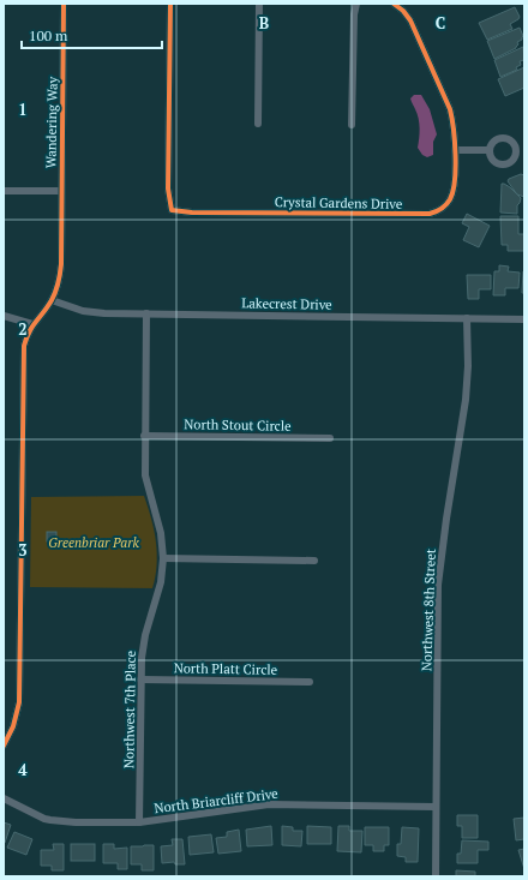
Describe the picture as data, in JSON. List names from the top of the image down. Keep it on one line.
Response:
{"streets":{"street":["Wandering Way","Crystal Gardens Drive","Lakecrest Drive","North Stout Circle","Northwest 8th Street","North Platt Circle","Northwest 7th Place","North Briarcliff Drive"]},"crossings":[["Wandering Way","Lakecrest Drive"],["Lakecrest Drive","Northwest 8th Street"],["Lakecrest Drive","Northwest 7th Place"],["North Stout Circle","Northwest 7th Place"],["Northwest 8th Street","North Briarcliff Drive"],["North Platt Circle","Northwest 7th Place"],["Northwest 7th Place","North Briarcliff Drive"]],"parks":["Greenbriar Park"],"scale_bar":"100 m","grid":{"columns":["B","C"],"rows":["1","2","3","4"]}}
